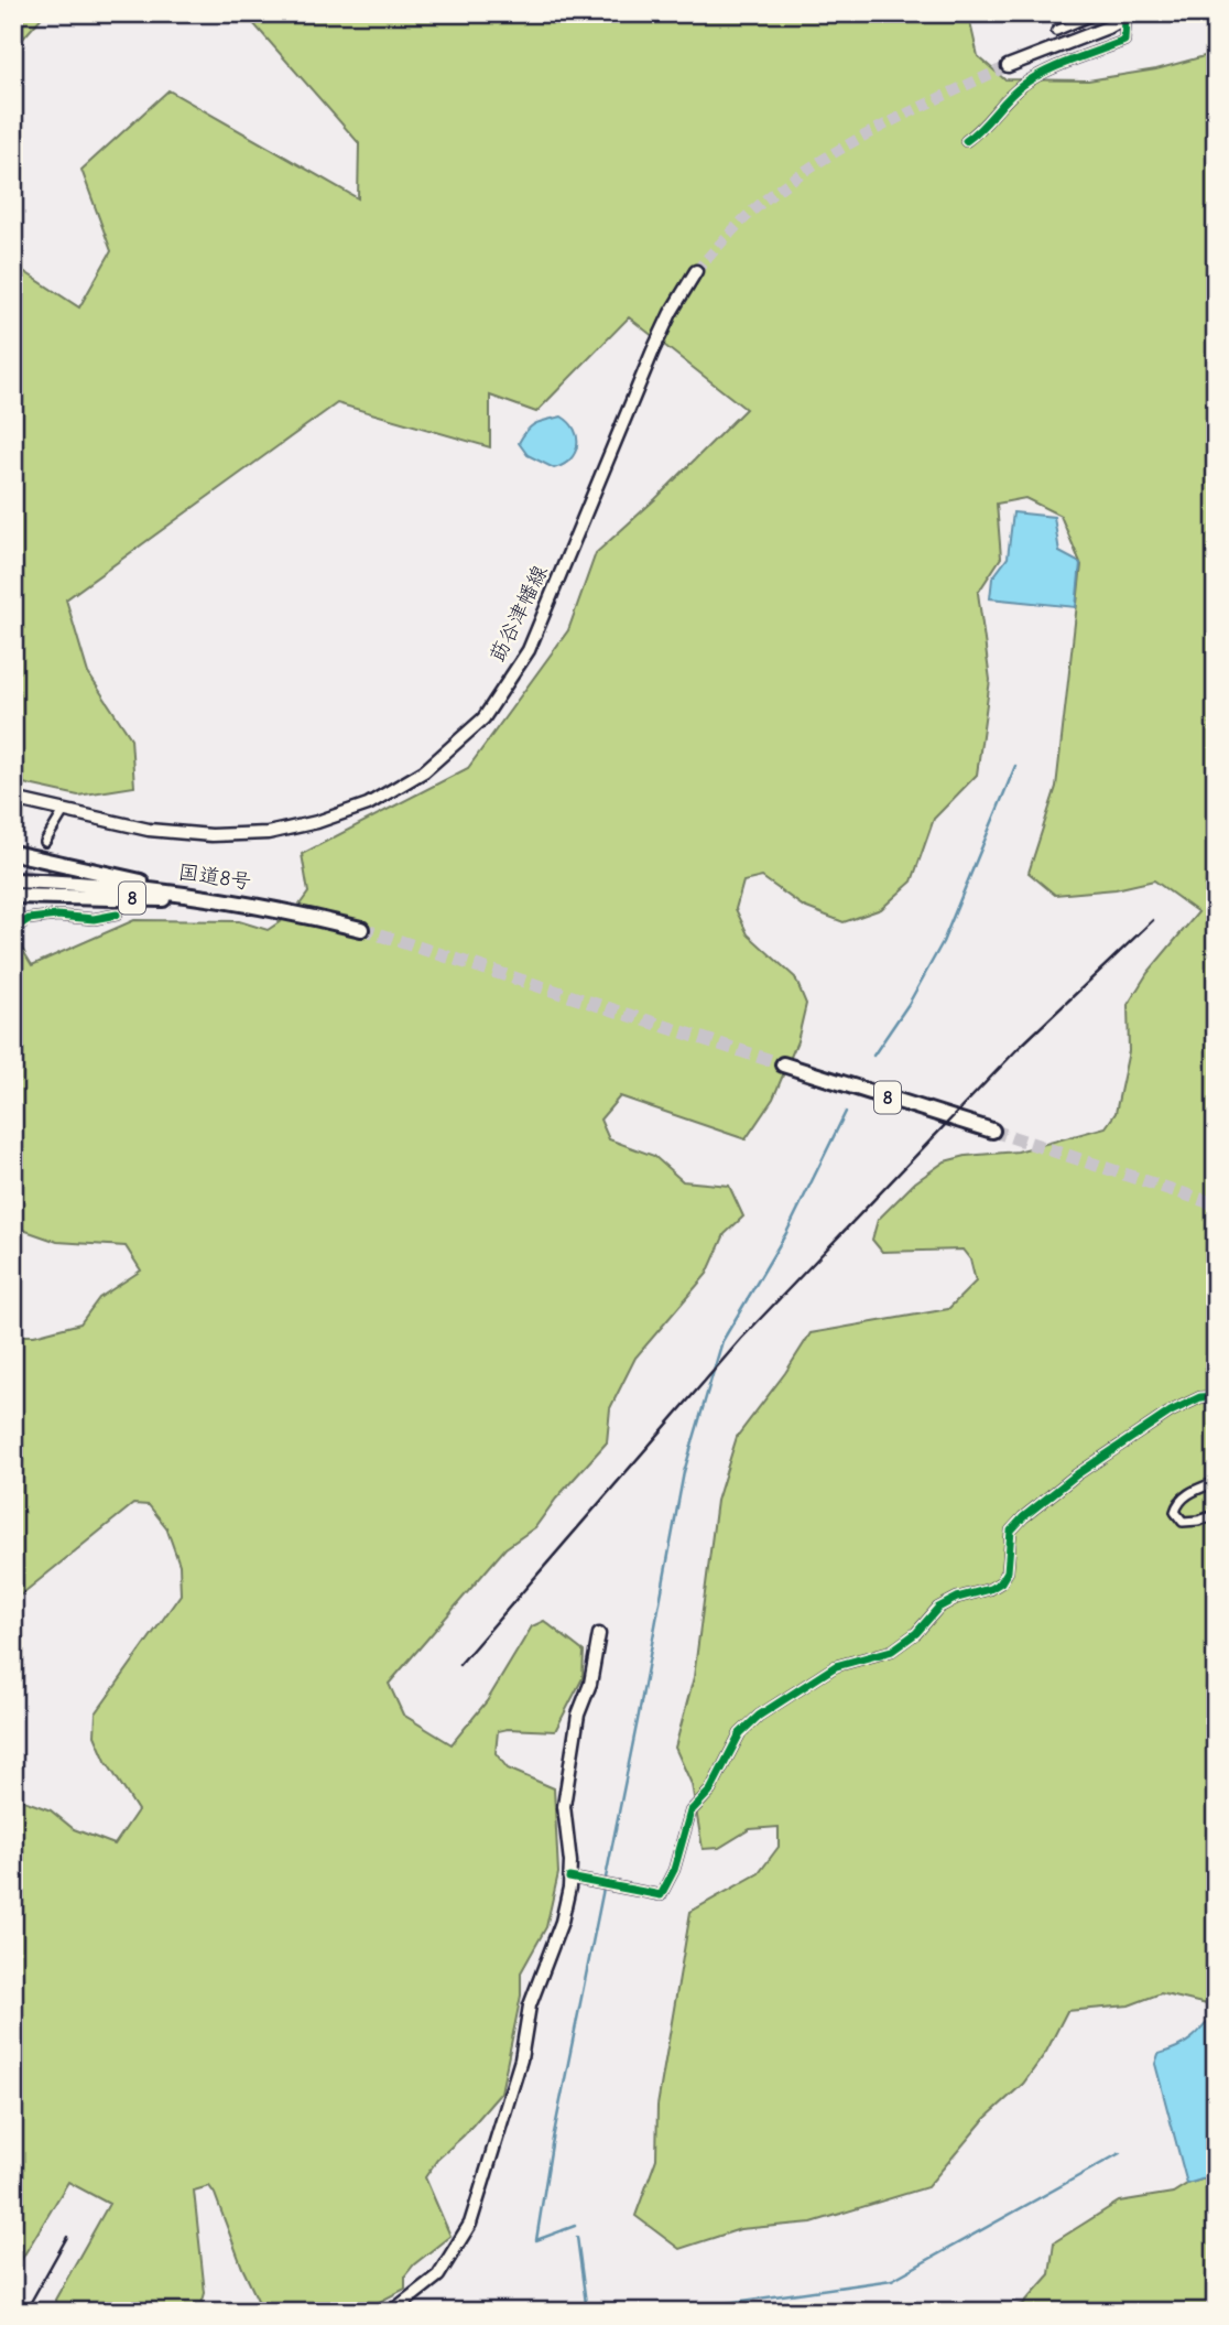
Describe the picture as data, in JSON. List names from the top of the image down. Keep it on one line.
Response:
{"streets":{"highway":["国道8号","8"],"main road":["莇谷津幡線"]},"crossings":[["国道8号","8"]]}
